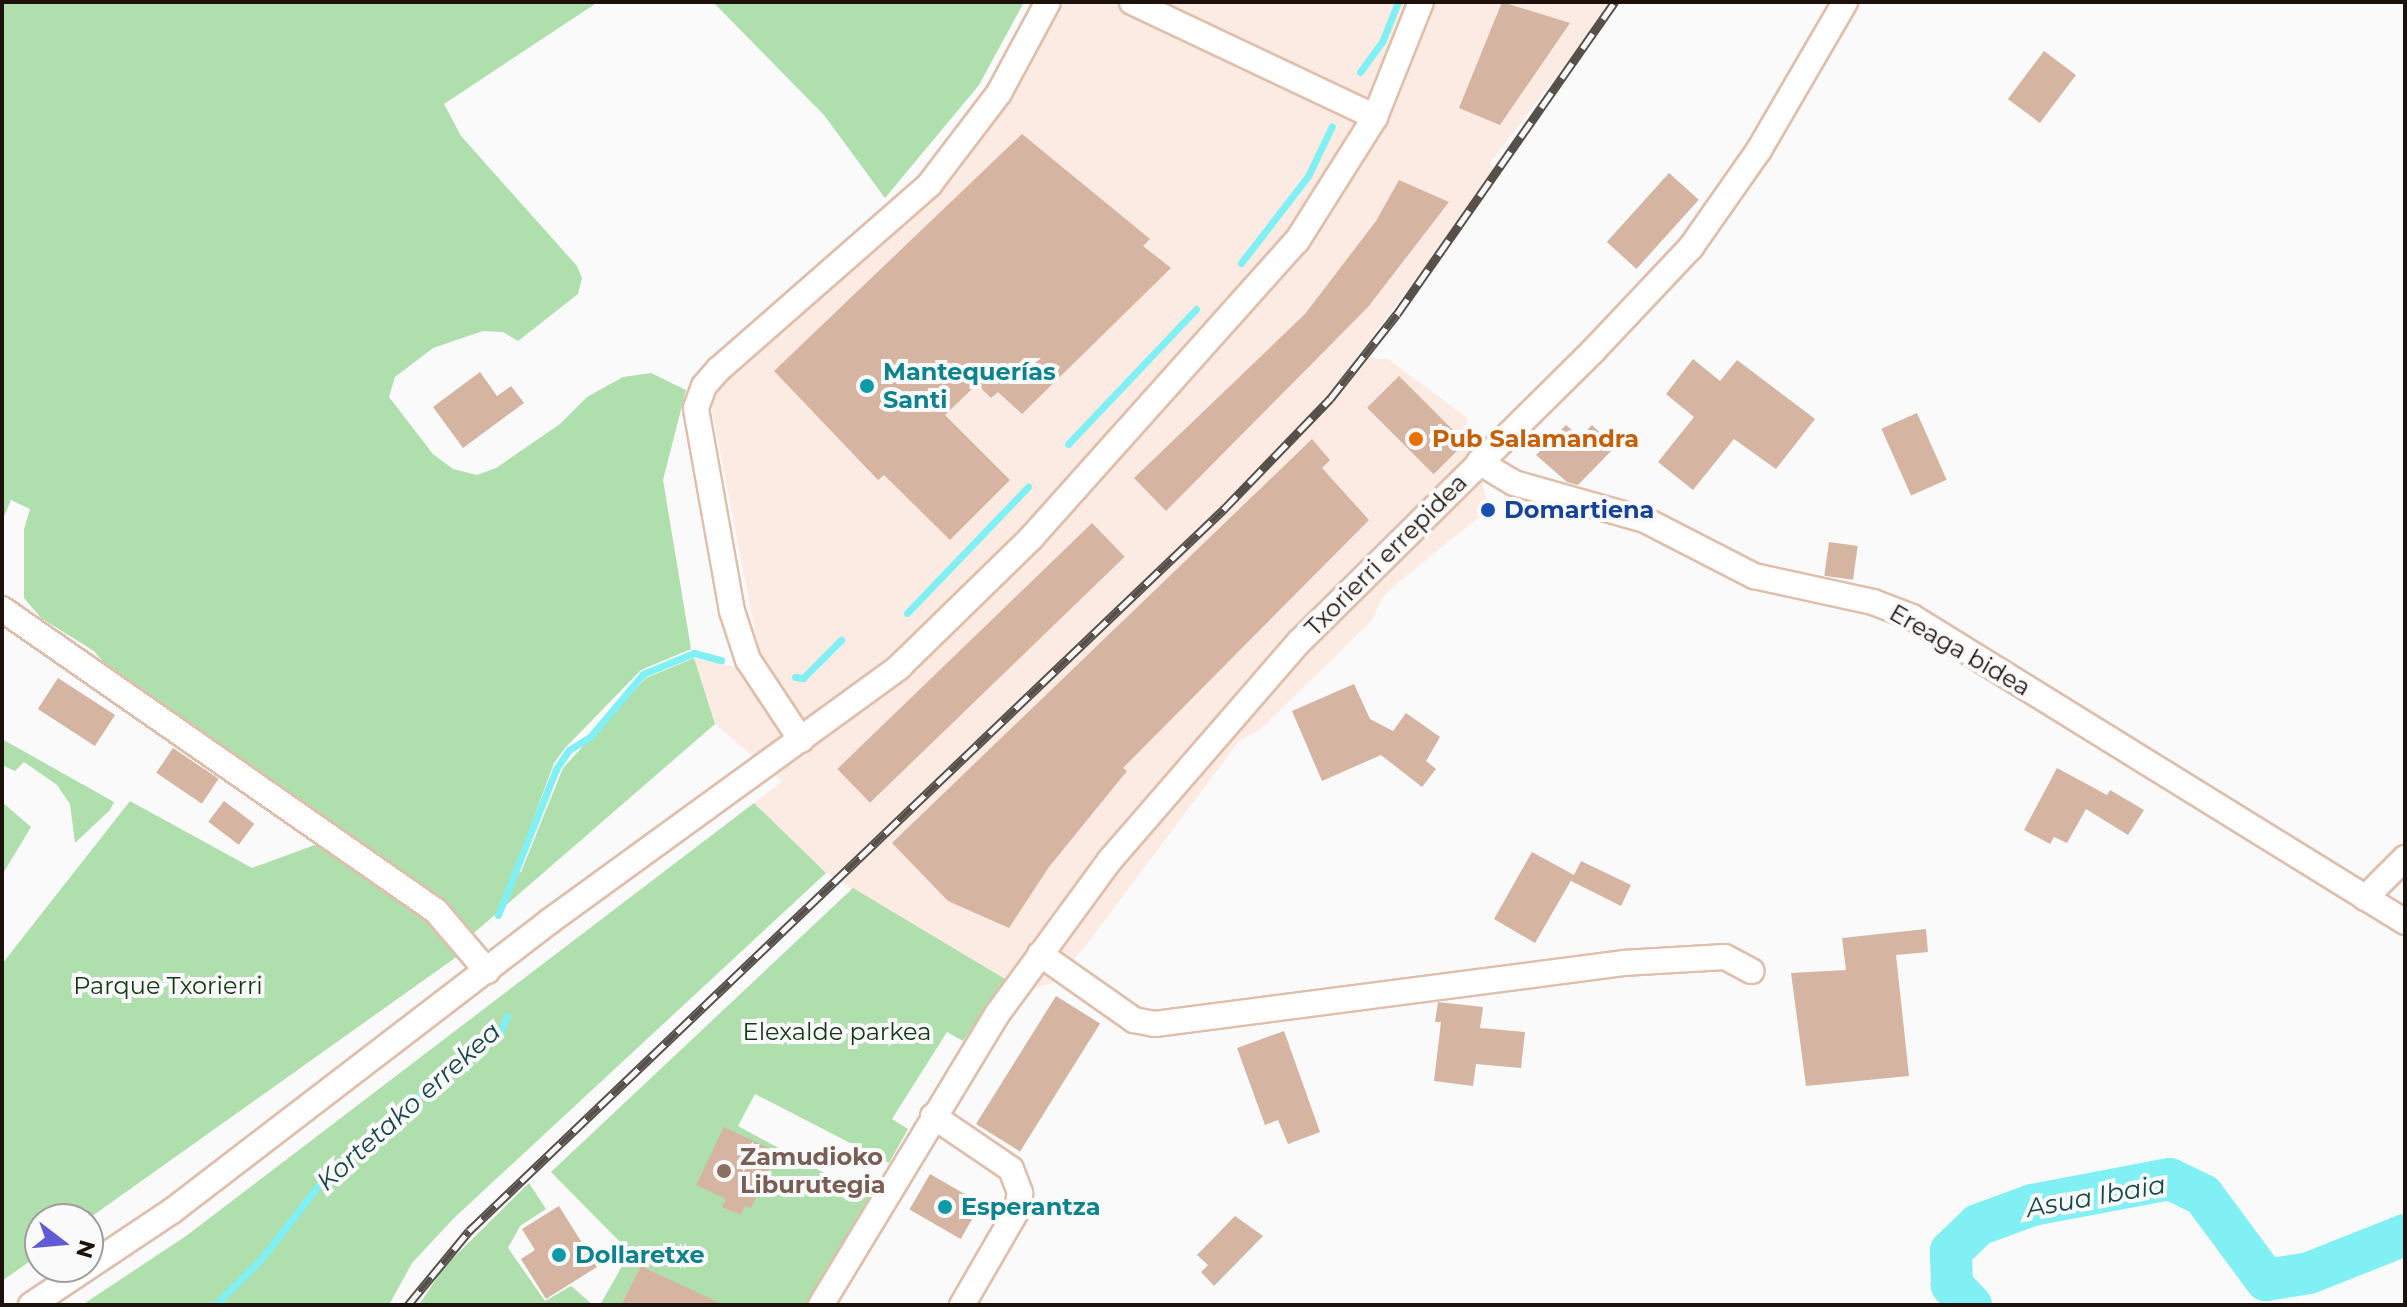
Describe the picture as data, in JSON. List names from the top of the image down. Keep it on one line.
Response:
{"streets":{"street":["Txorierri errepidea","Ereaga bidea"]},"crossings":[["Txorierri errepidea","Ereaga bidea"]],"water":["Kortetako errekea","Asua Ibaia"],"parks":["Parque Txorierri","Elexalde parkea"],"places":["Mantequerías Santi","Pub Salamandra","Domartiena","Zamudioko Liburutegia","Esperantza","Dollaretxe"],"north":"right"}
